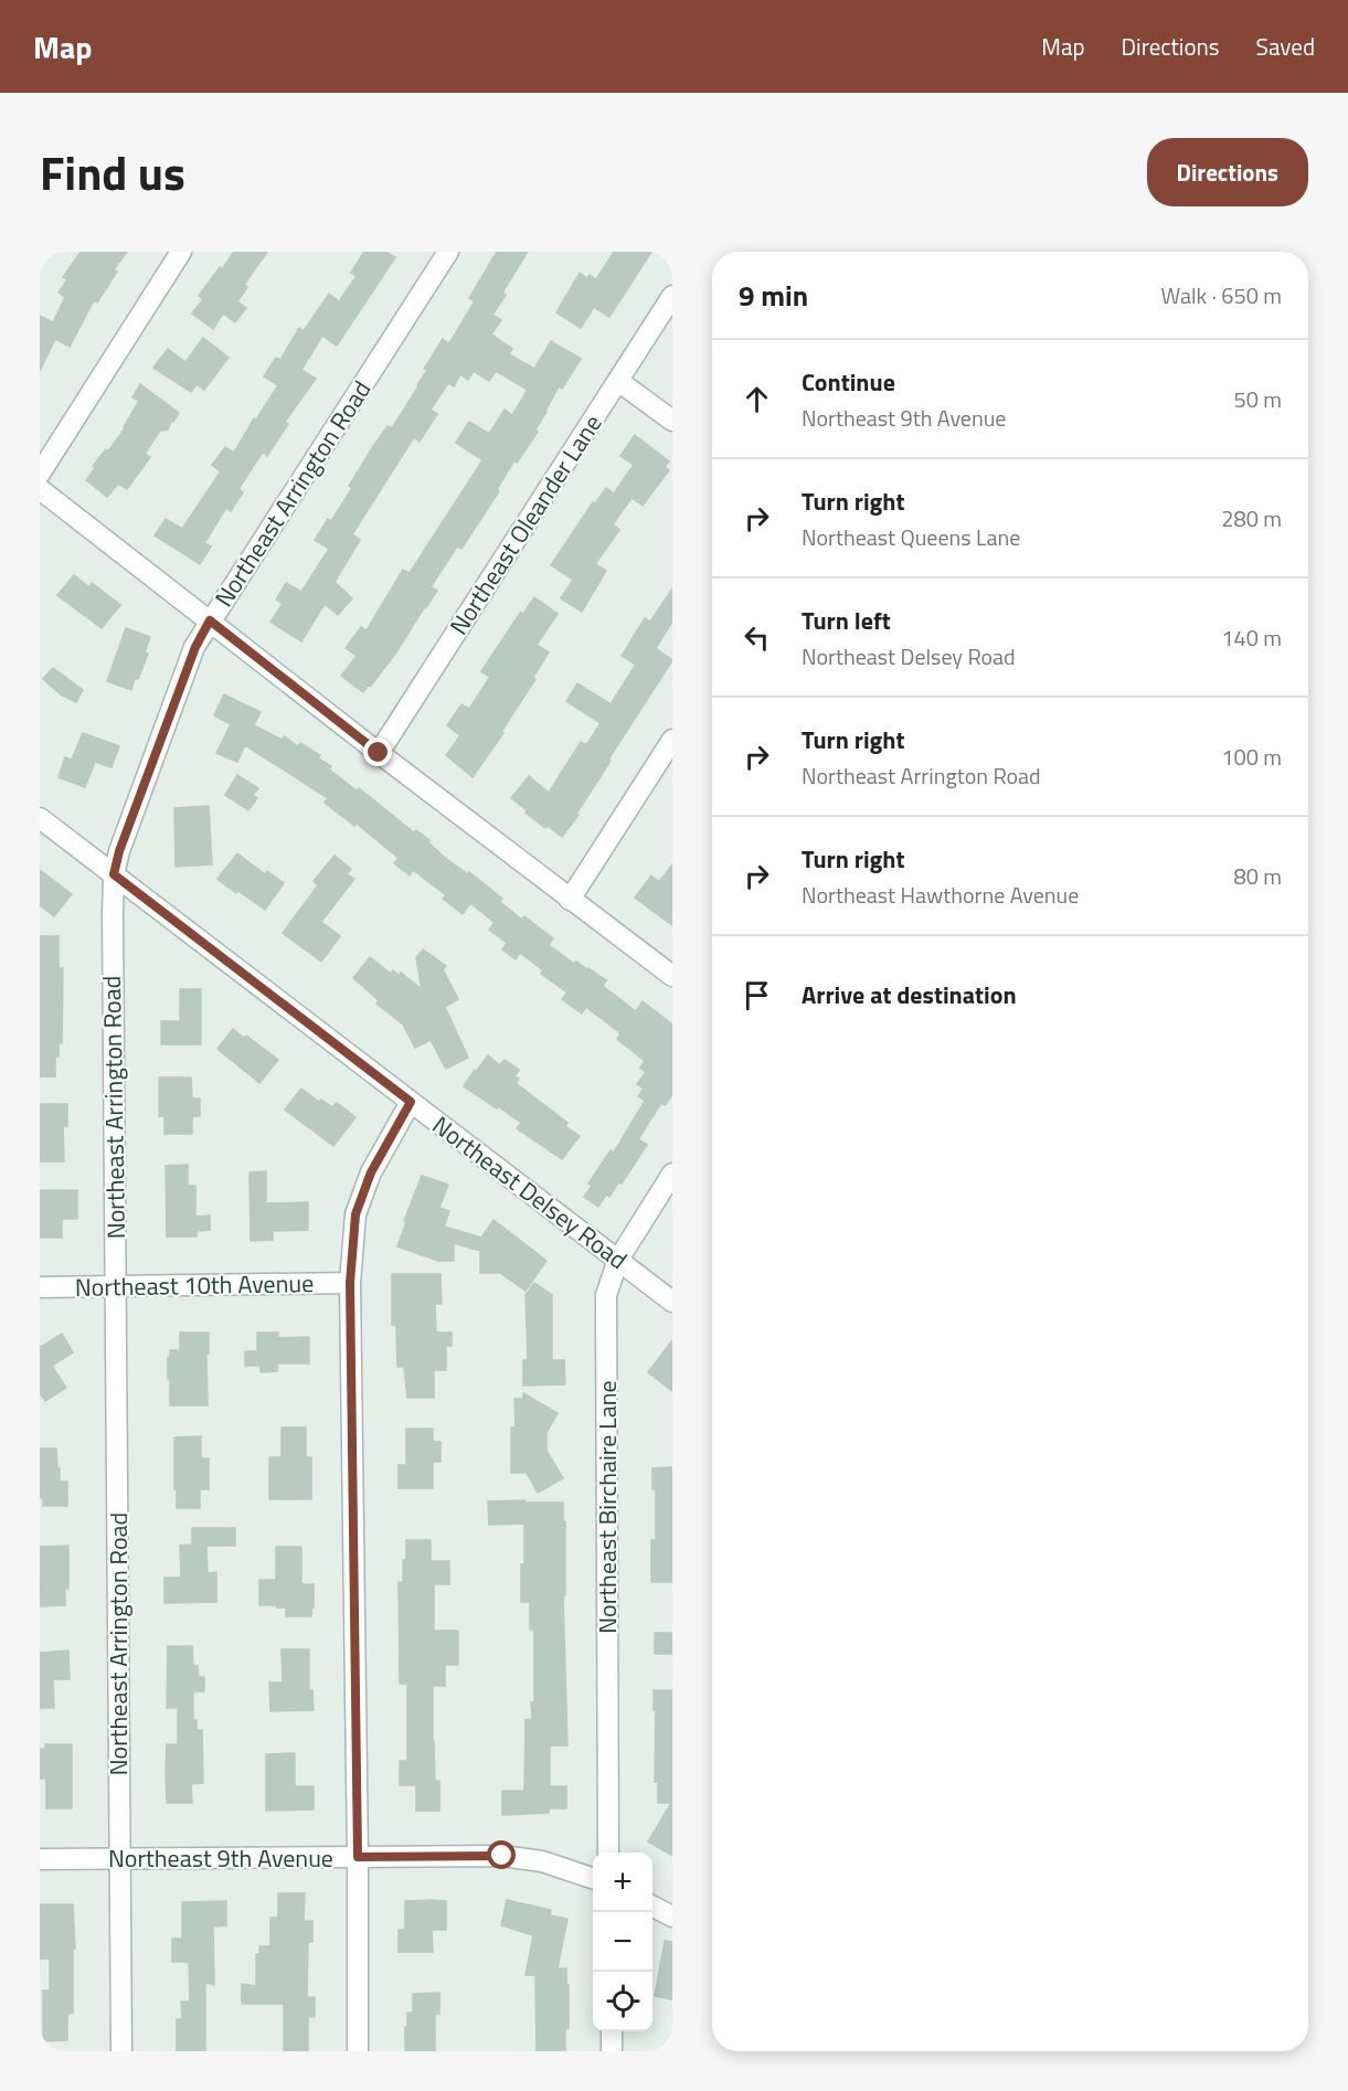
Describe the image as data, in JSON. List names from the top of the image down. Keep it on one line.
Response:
{"streets":{"street":["Northeast Arrington Road","Northeast Oleander Lane","Northeast Delsey Road","Northeast 10th Avenue","Northeast Birchaire Lane","Northeast 9th Avenue"]},"crossings":[["Northeast Arrington Road","Northeast Delsey Road"],["Northeast Arrington Road","Northeast 10th Avenue"],["Northeast Arrington Road","Northeast 9th Avenue"],["Northeast Delsey Road","Northeast Birchaire Lane"]],"page":{"header":"Map","nav":["Map","Directions","Saved"],"title":"Find us","buttons":"Directions","heading":["9 min","Walk · 650 m"],"list":[["Continue","Northeast 9th Avenue","50 m"],["Turn right","Northeast Queens Lane","280 m"],["Turn left","Northeast Delsey Road","140 m"],["Turn right","Northeast Arrington Road","100 m"],["Turn right","Northeast Hawthorne Avenue","80 m"],"Arrive at destination"],"map_buttons":["+","−"]}}
